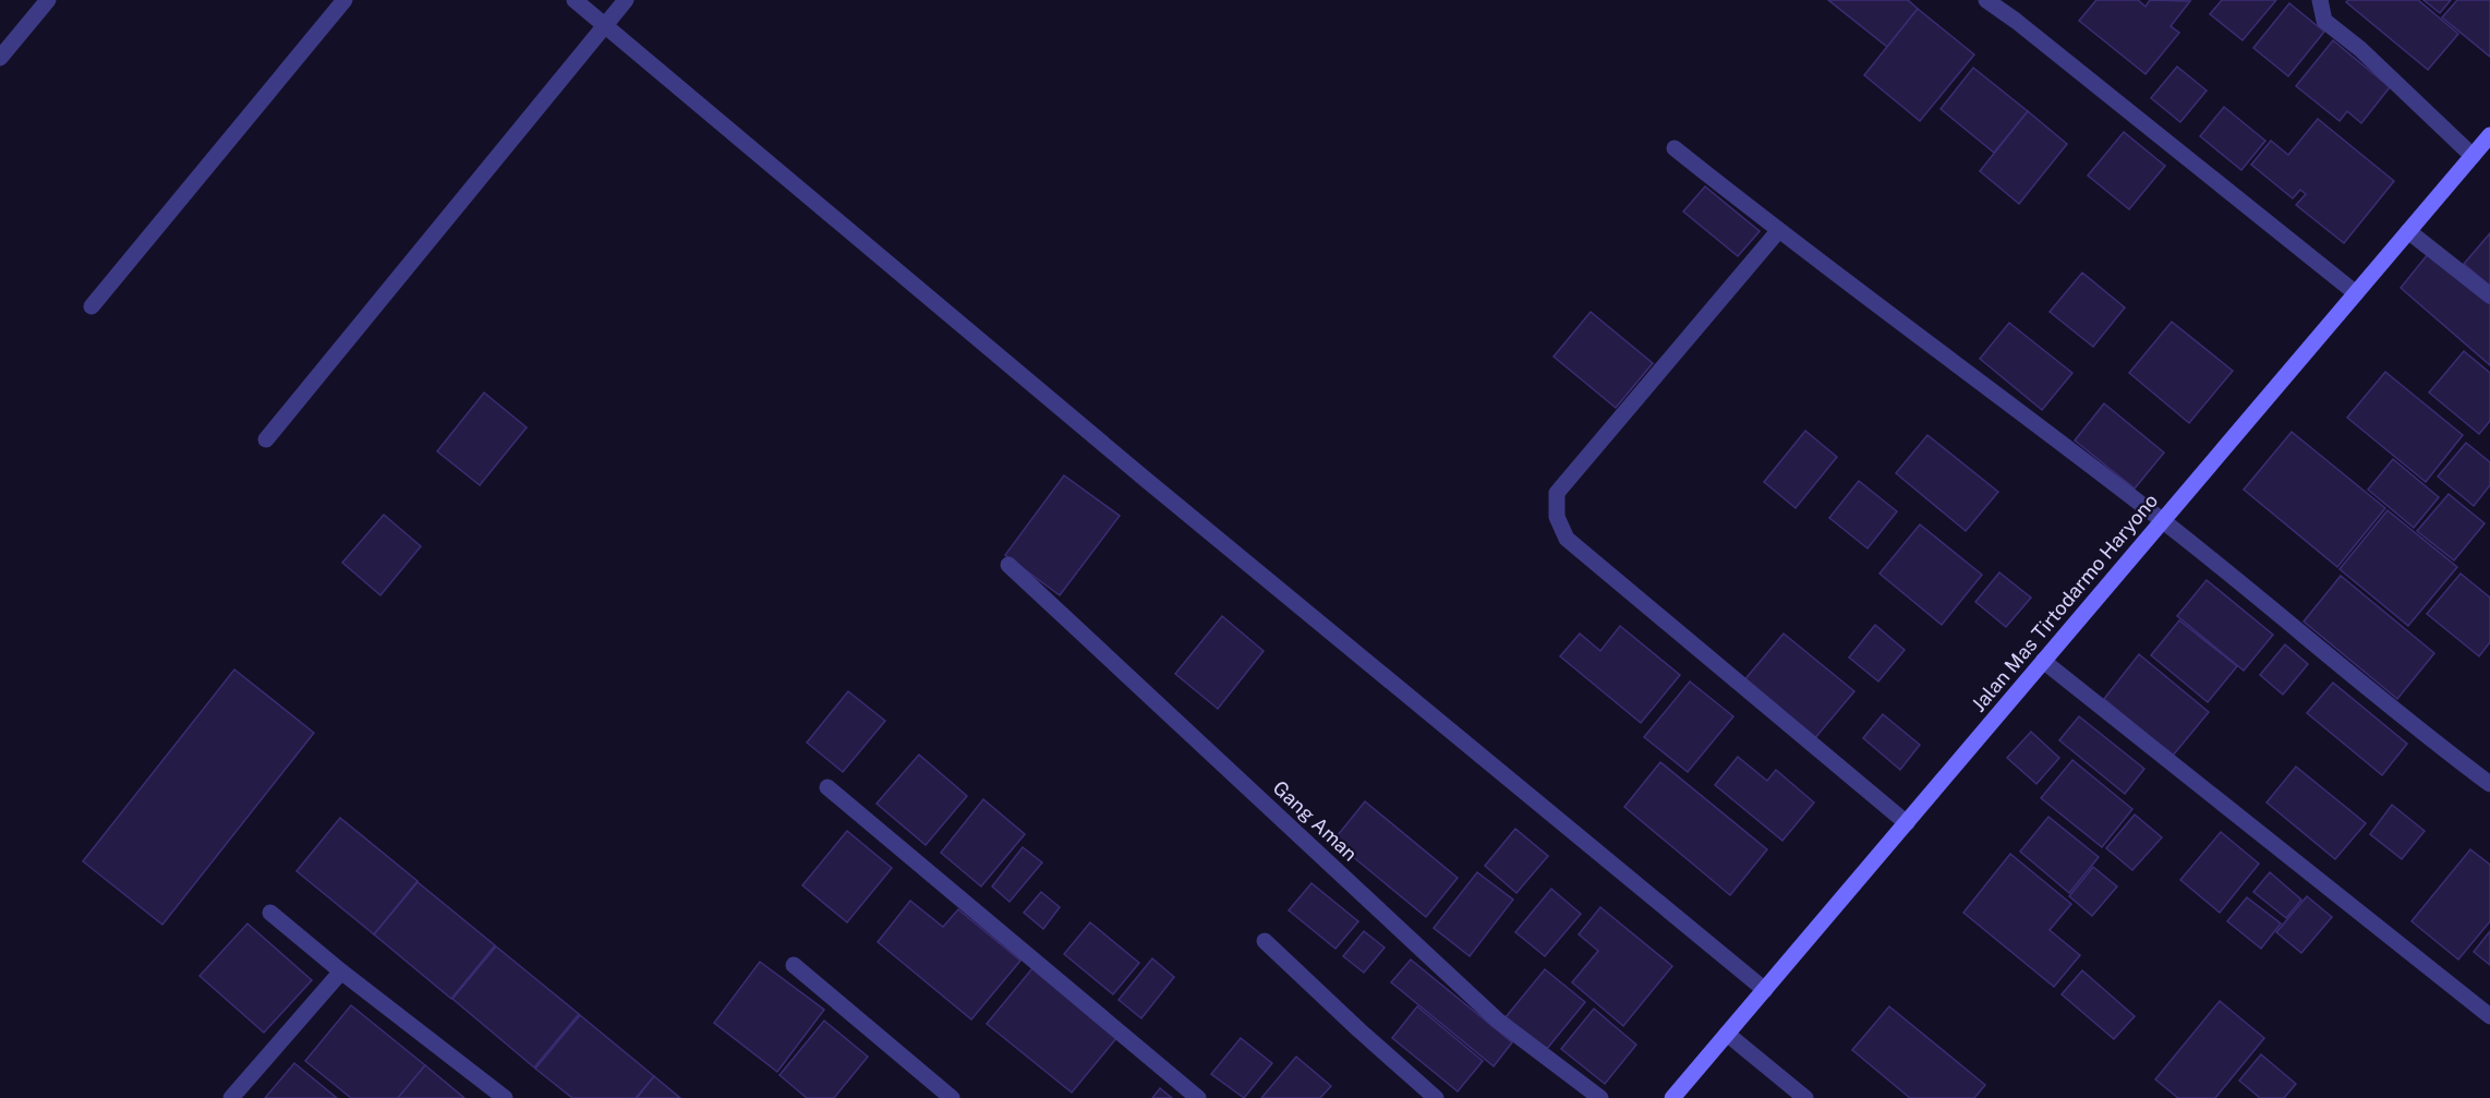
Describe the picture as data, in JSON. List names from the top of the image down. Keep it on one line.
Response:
{"streets":{"street":["Jalan Mas Tirtodarmo Haryono","Gang Aman"]}}
